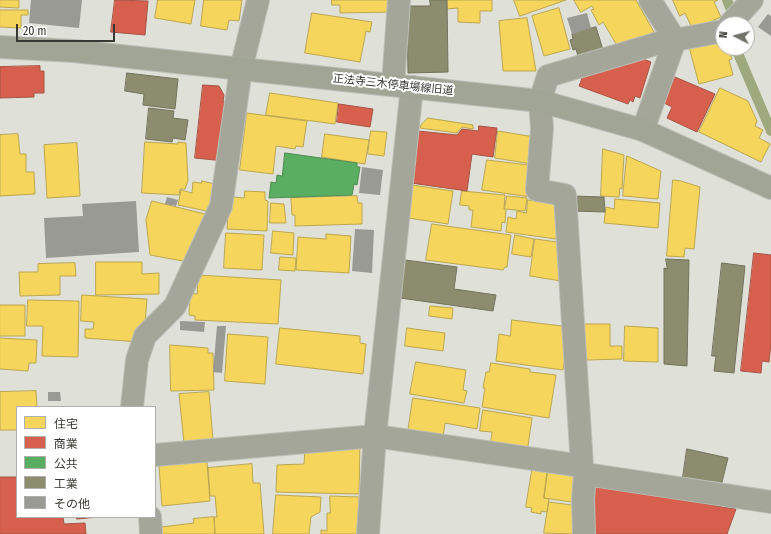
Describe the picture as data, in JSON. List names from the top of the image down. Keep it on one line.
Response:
{"streets":{"street":["正法寺三木停車場線旧道"]},"legend":["住宅","商業","公共","工業","その他"],"scale_bar":"20 m","north":"left"}
